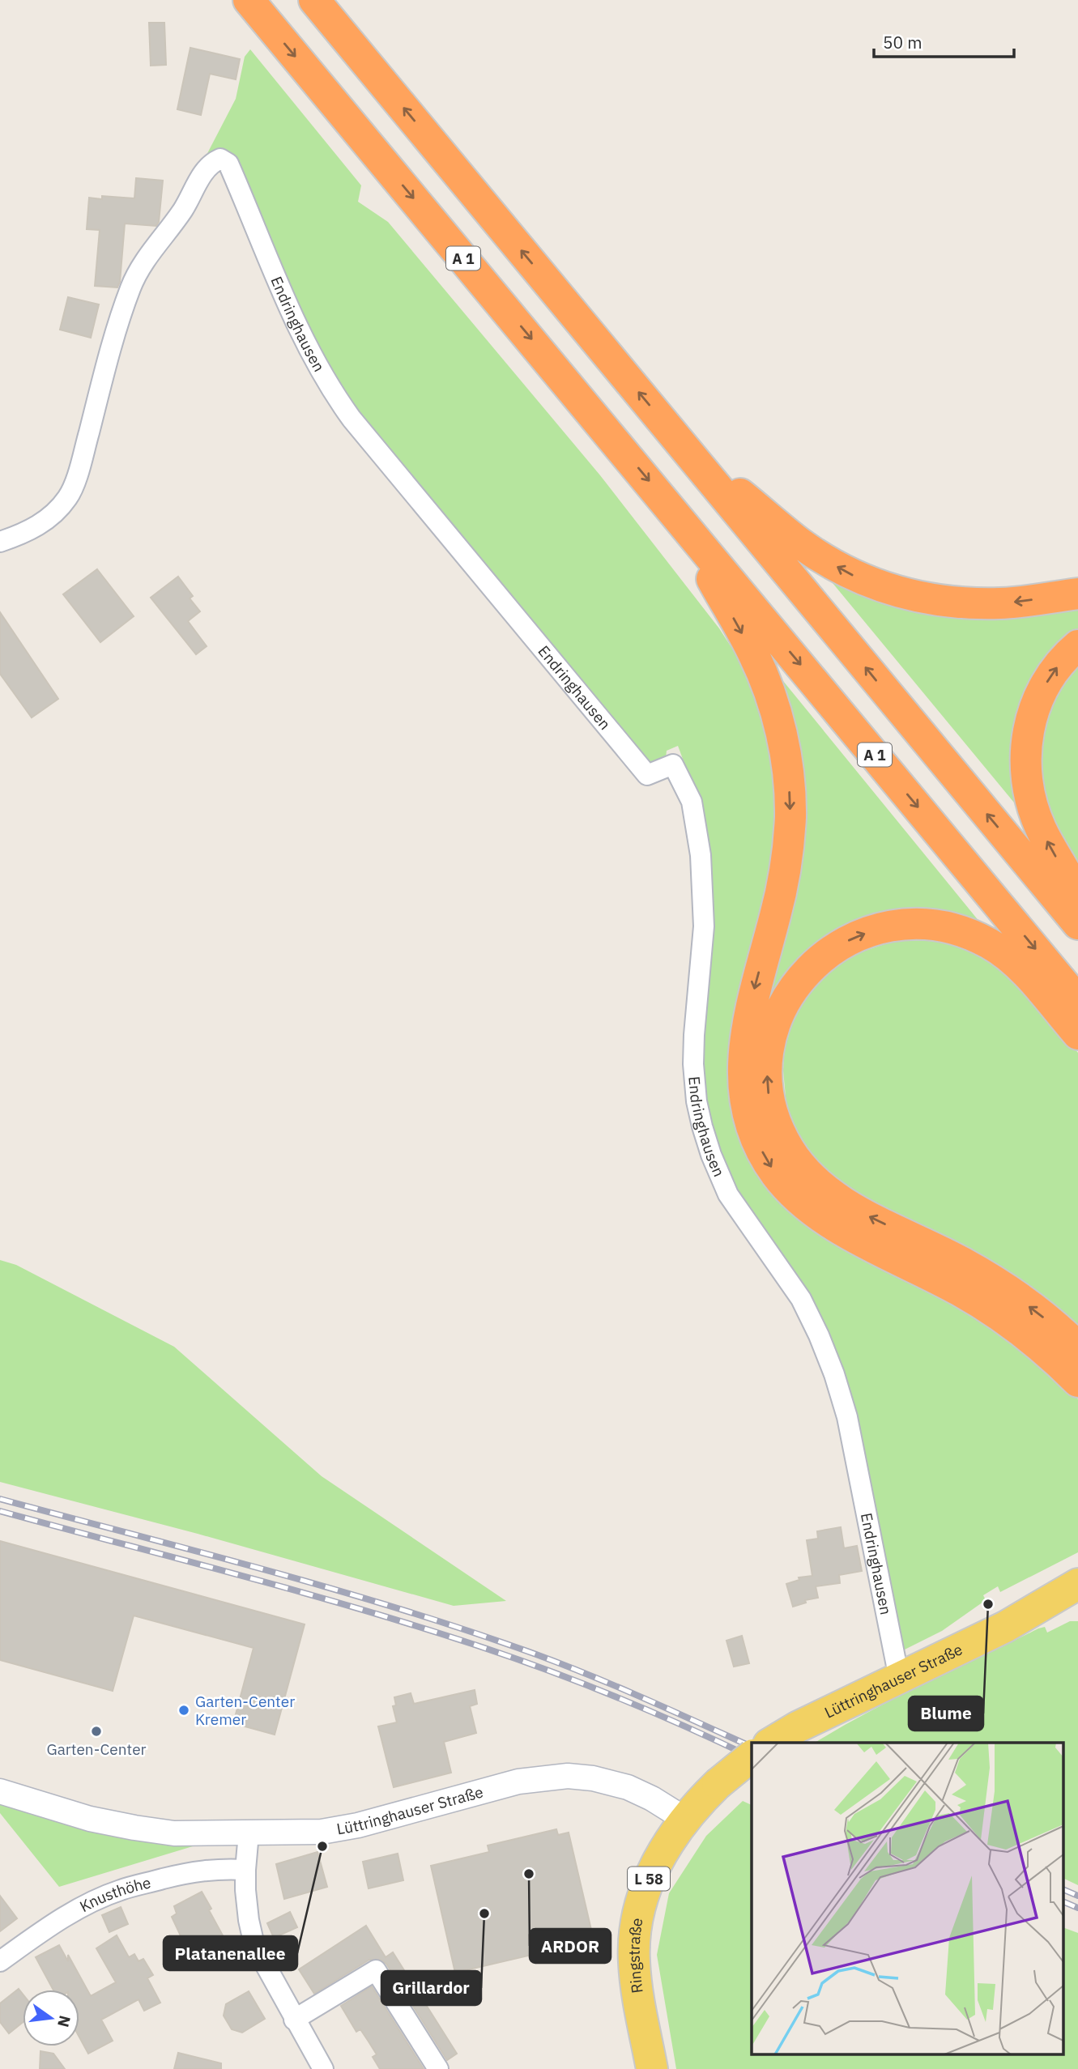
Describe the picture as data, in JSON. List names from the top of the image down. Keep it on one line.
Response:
{"streets":{"highway":["A 1"],"main road":["Lüttringhauser Straße","L 58","Ringstraße"],"street":["Endringhausen","Knusthöhe"]},"crossings":[["Endringhausen","Lüttringhauser Straße"],["Lüttringhauser Straße","L 58"],["Lüttringhauser Straße","Ringstraße"],["L 58","Ringstraße"]],"places":["Blume","Garten-Center Kremer","Garten-Center","Platanenallee","ARDOR","Grillardor"],"scale_bar":"50 m","north":"right"}
